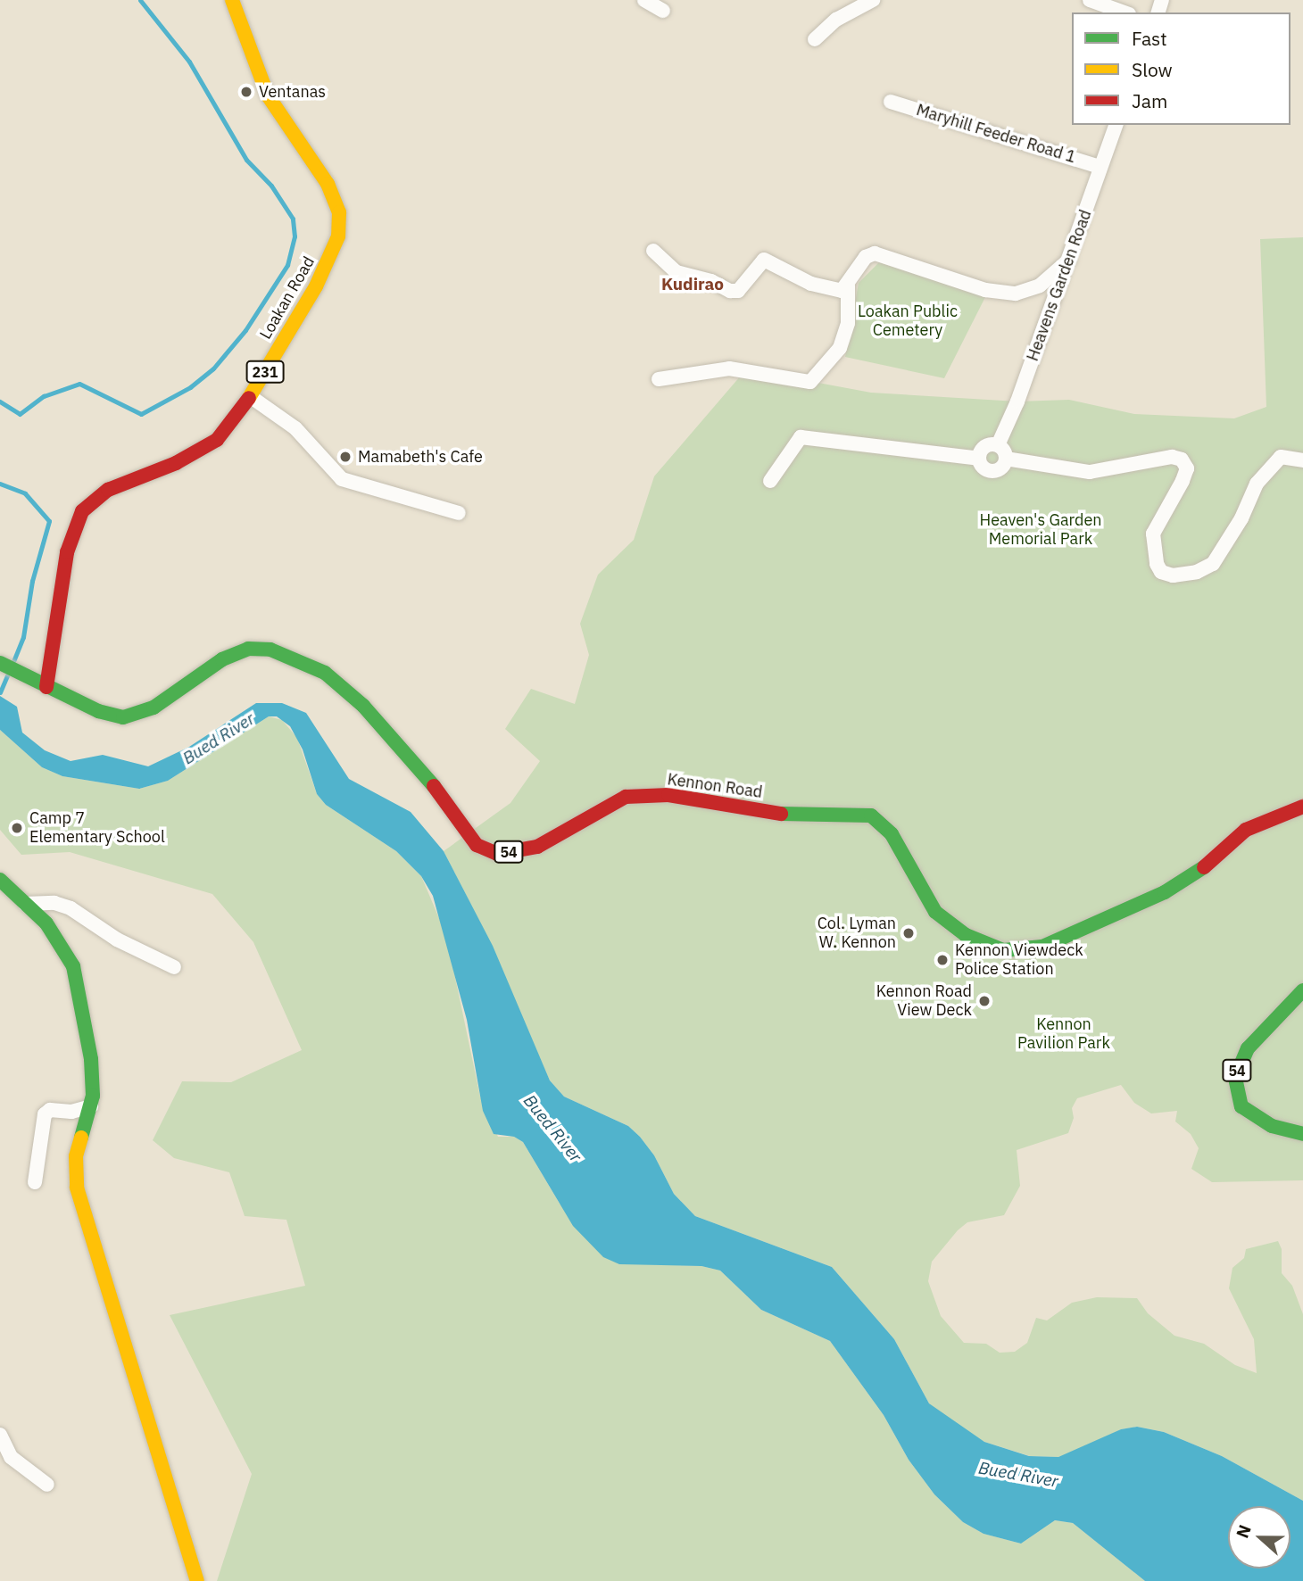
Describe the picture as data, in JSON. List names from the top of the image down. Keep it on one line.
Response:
{"streets":{"main road":["Loakan Road","231","Kennon Road","54"],"street":["Maryhill Feeder Road 1","Heavens Garden Road"]},"crossings":[["Maryhill Feeder Road 1","Heavens Garden Road"],["Loakan Road","Kennon Road"]],"districts":["Kudirao"],"water":["Bued River"],"parks":["Loakan Public Cemetery","Heaven's Garden Memorial Park","Kennon Pavilion Park"],"places":["Ventanas","Mamabeth's Cafe","Camp 7 Elementary School","Col. Lyman W. Kennon","Kennon Viewdeck Police Station","Kennon Road View Deck"],"legend":["Fast","Slow","Jam"],"north":"left"}
